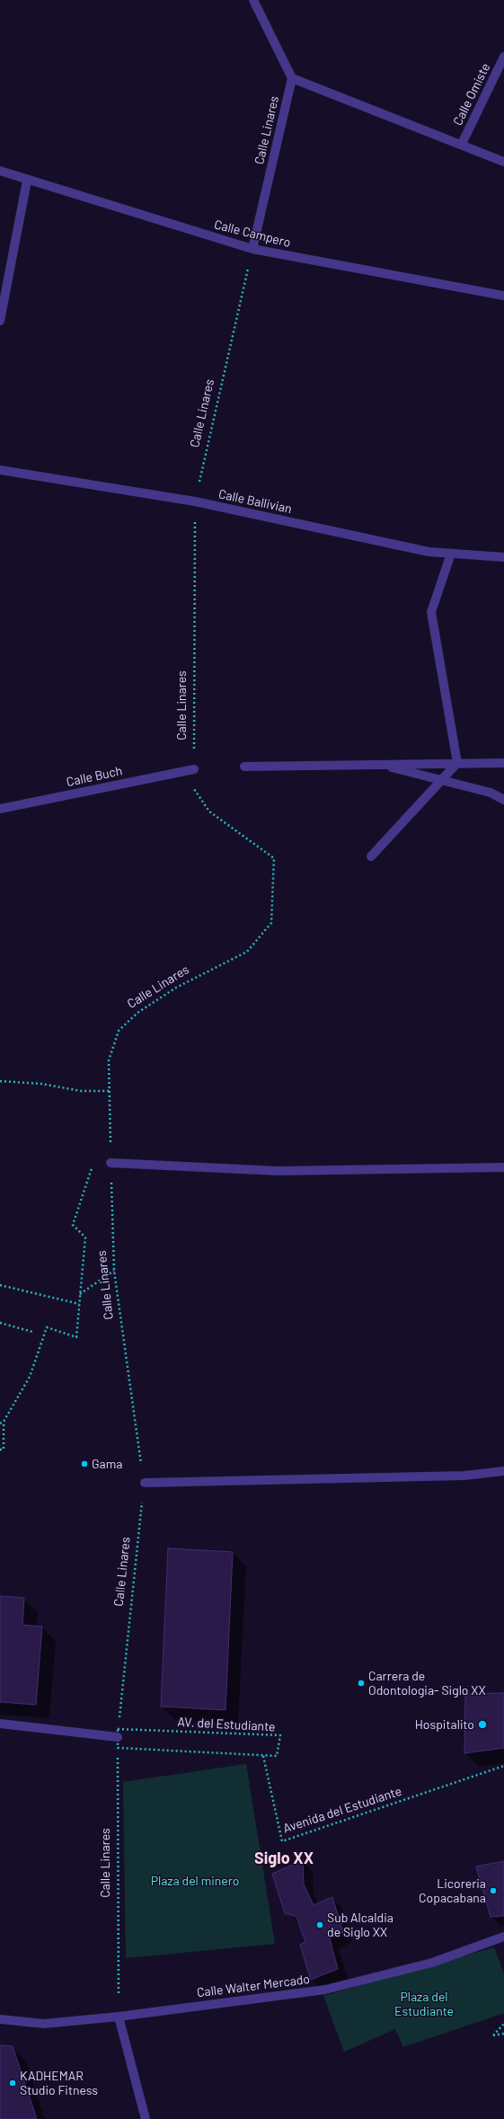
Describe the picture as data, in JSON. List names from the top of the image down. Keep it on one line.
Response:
{"streets":{"street":["Calle Omiste","Calle Linares","Calle Campero","Calle Ballivian","Calle Buch","Calle Walter Mercado"],"path":["AV. del Estudiante","Avenida del Estudiante"]},"crossings":[["Calle Linares","Calle Campero"],["Calle Linares","Calle Ballivian"],["Calle Linares","Calle Buch"],["Calle Linares","AV. del Estudiante"],["Calle Linares","Calle Walter Mercado"],["AV. del Estudiante","Avenida del Estudiante"]],"districts":["Siglo XX"],"parks":["Plaza del minero","Plaza del Estudiante"],"places":["Gama","Carrera de Odontologia- Siglo XX","Hospitalito","Licoreria Copacabana","Sub Alcaldia de Siglo XX","KADHEMAR Studio Fitness"]}
